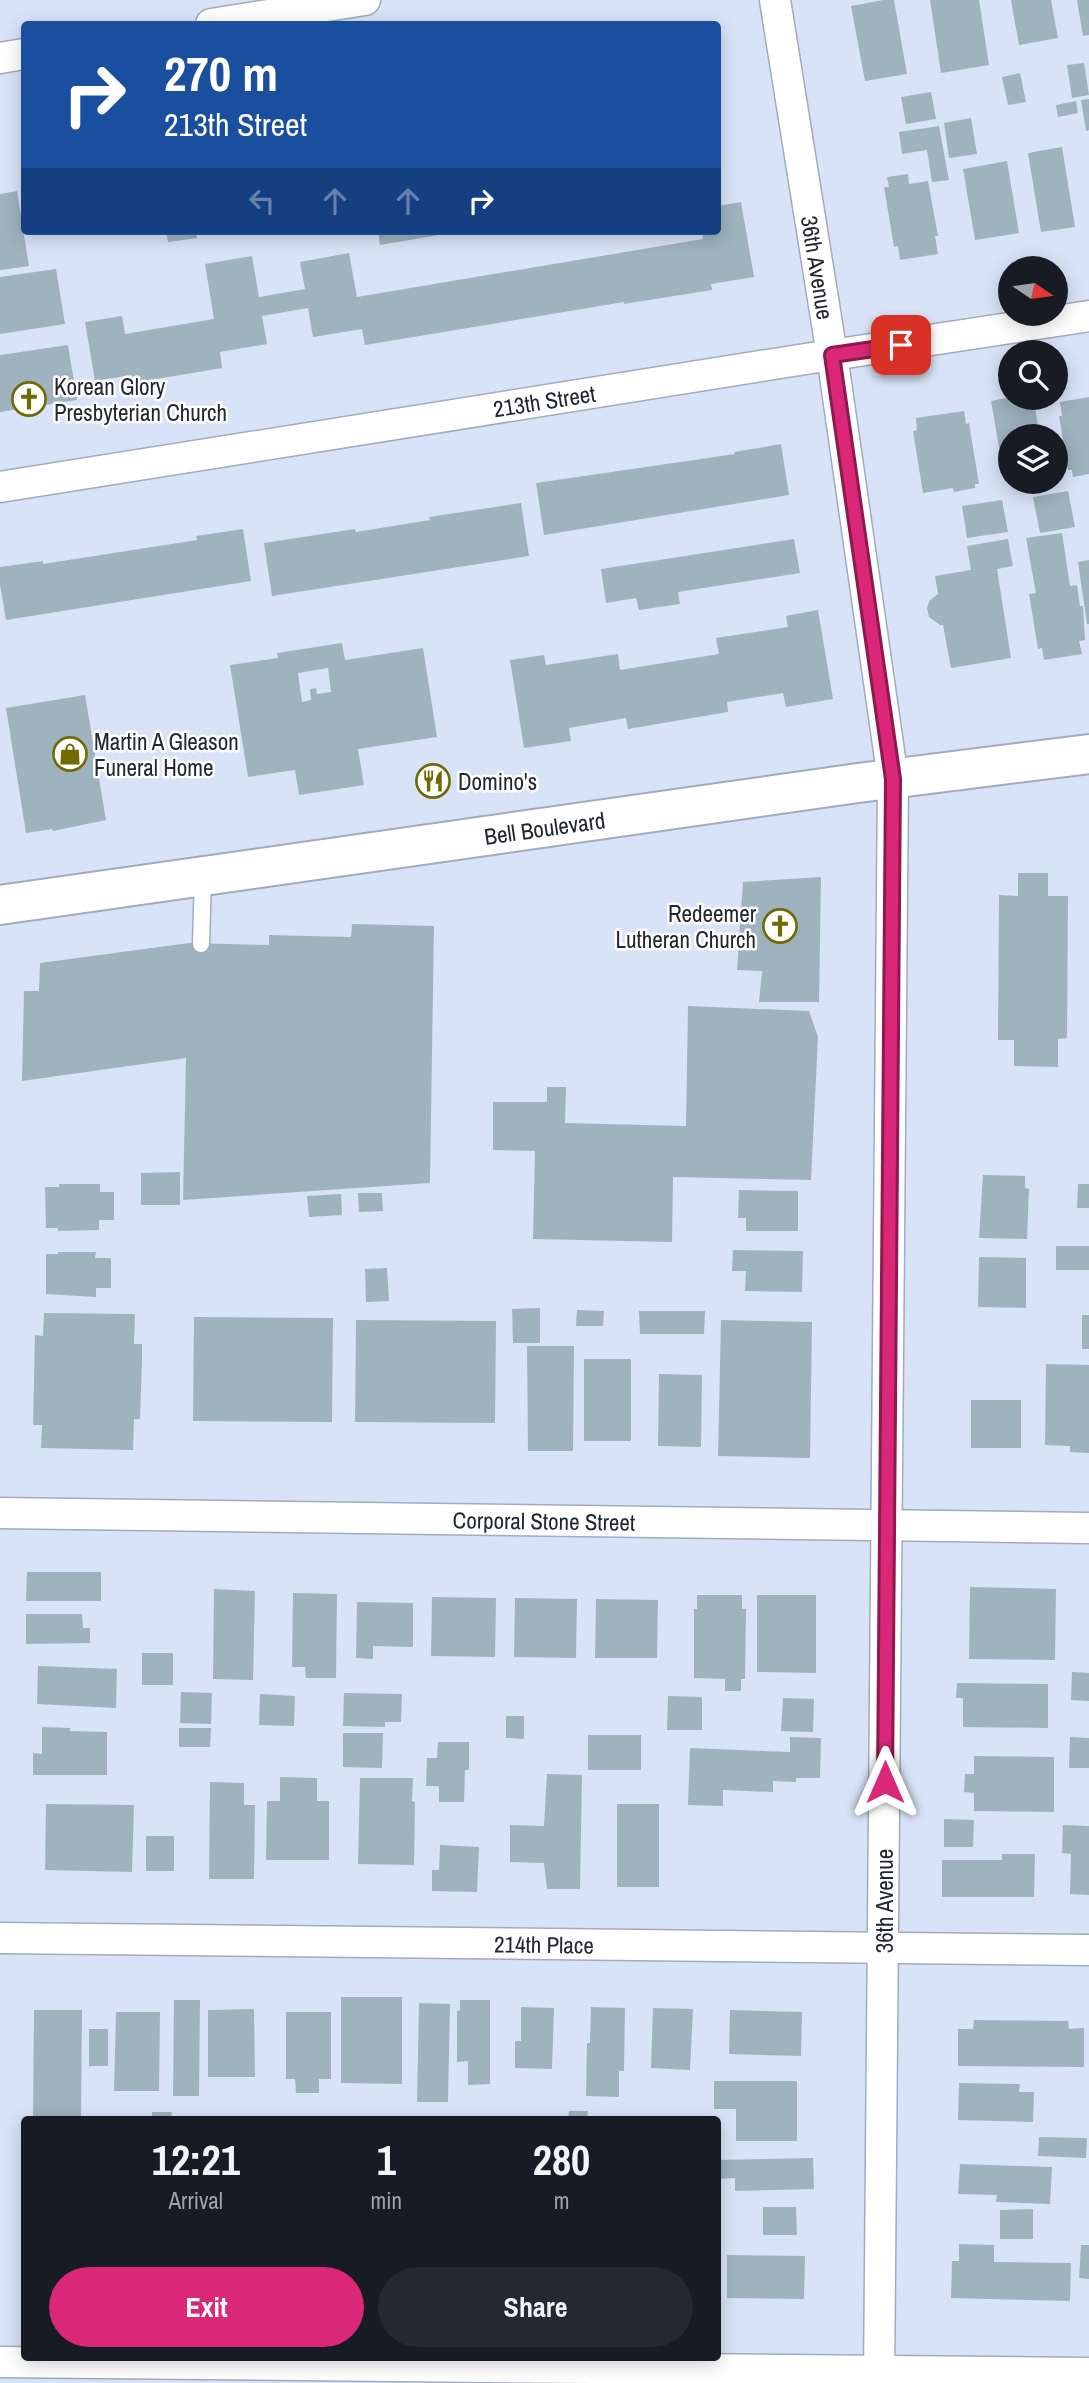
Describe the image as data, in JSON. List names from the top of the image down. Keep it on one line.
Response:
{"streets":{"street":["36th Avenue","213th Street","Bell Boulevard","Corporal Stone Street","214th Place"]},"crossings":[["36th Avenue","213th Street"],["36th Avenue","Bell Boulevard"],["36th Avenue","Corporal Stone Street"],["36th Avenue","214th Place"]],"places":{"church":["Korean Glory Presbyterian Church","Redeemer Lutheran Church"],"shop":["Martin A Gleason Funeral Home"],"restaurant":["Domino's"]},"north":"right","page":{"turn":["270 m","213th Street"],"eta":["12:21","Arrival","1","min","280","m"],"buttons":["Exit","Share"]}}
